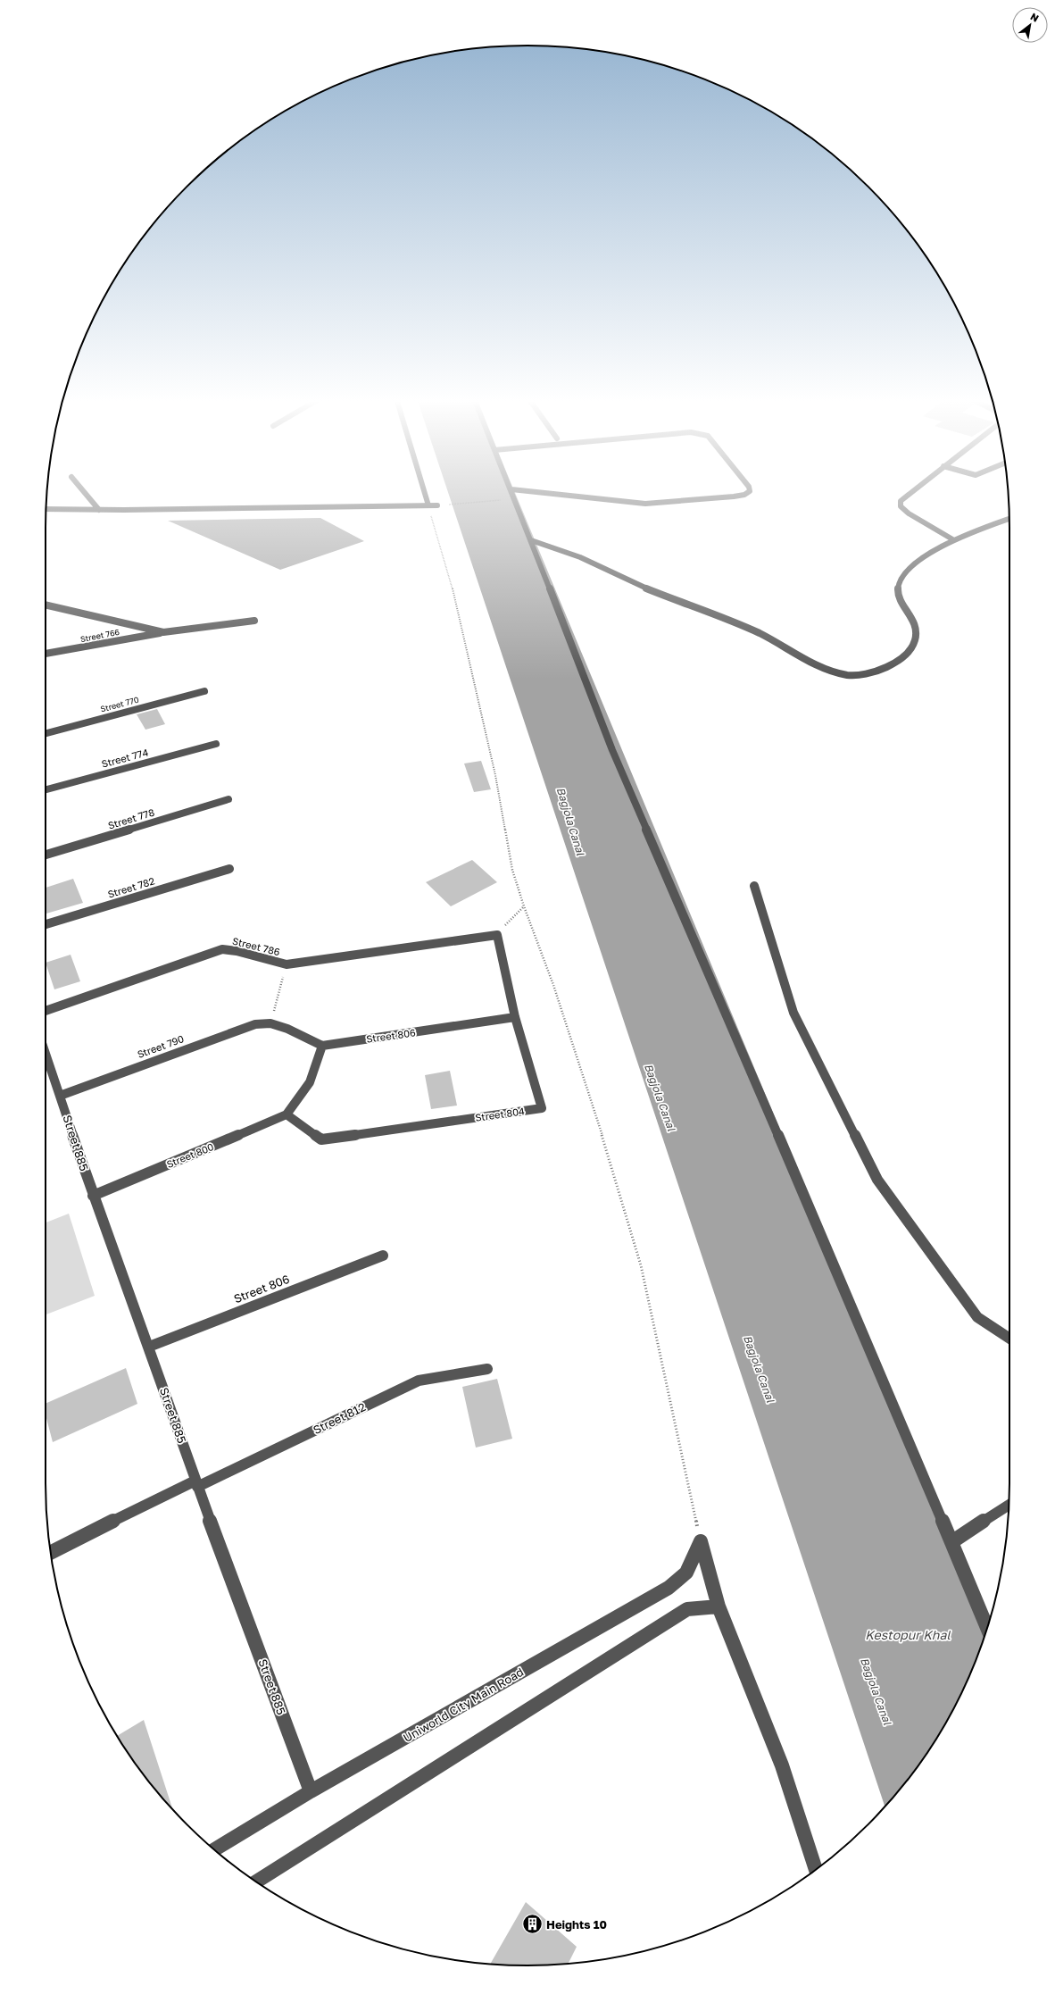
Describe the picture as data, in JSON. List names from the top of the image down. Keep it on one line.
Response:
{"streets":{"street":["Street 766","Street 770","Street 774","Street 778","Street 782","Street 786","Street 806","Street 790","Street 804","Street 885","Street 800","Street 812","Uniworld City Main Road"]},"crossings":[["Street 786","Street 804"],["Street 806","Street 804"],["Street 806","Street 885"],["Street 790","Street 885"],["Street 804","Street 800"],["Street 885","Street 800"],["Street 885","Street 812"],["Street 885","Uniworld City Main Road"]],"water":["Bagjola Canal","Kestopur Khal"],"places":{"building":["Heights 10"]},"north":"top right"}
